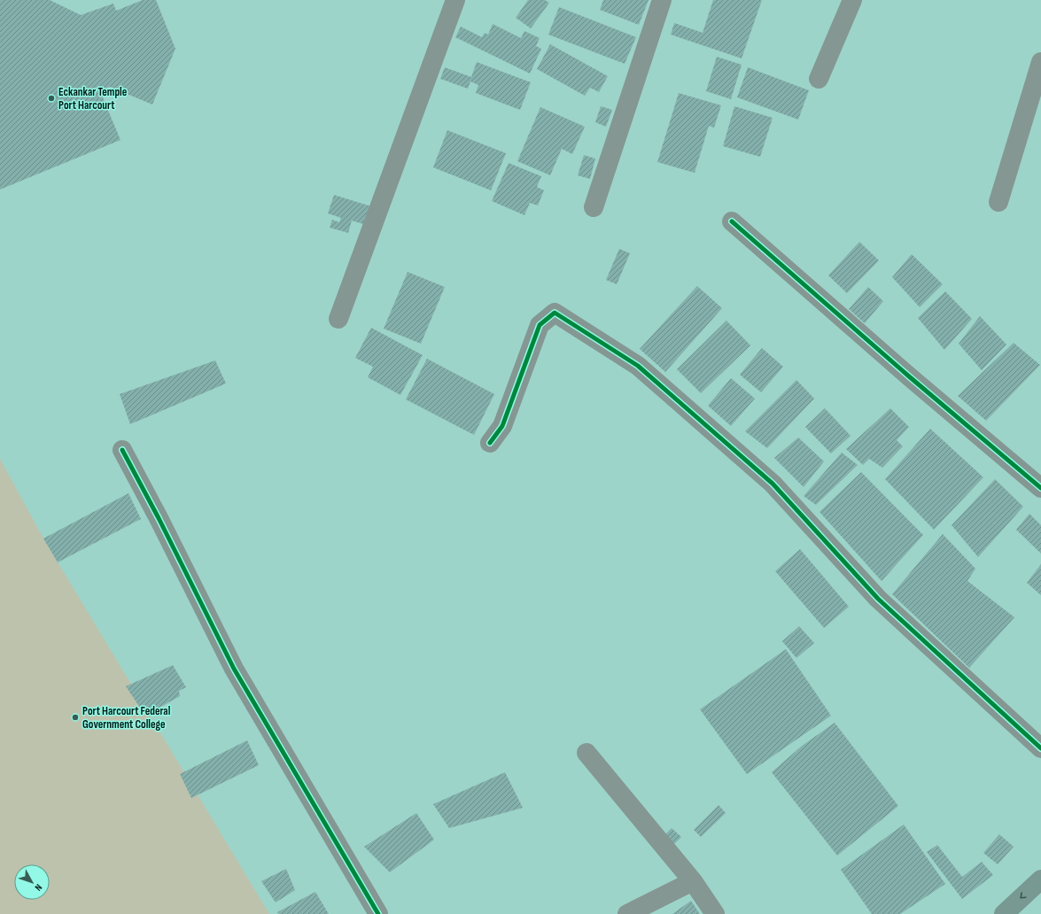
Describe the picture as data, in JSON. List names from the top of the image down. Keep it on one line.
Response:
{"places":["Eckankar Temple Port Harcourt","Port Harcourt Federal Government College"],"north":"bottom right"}
